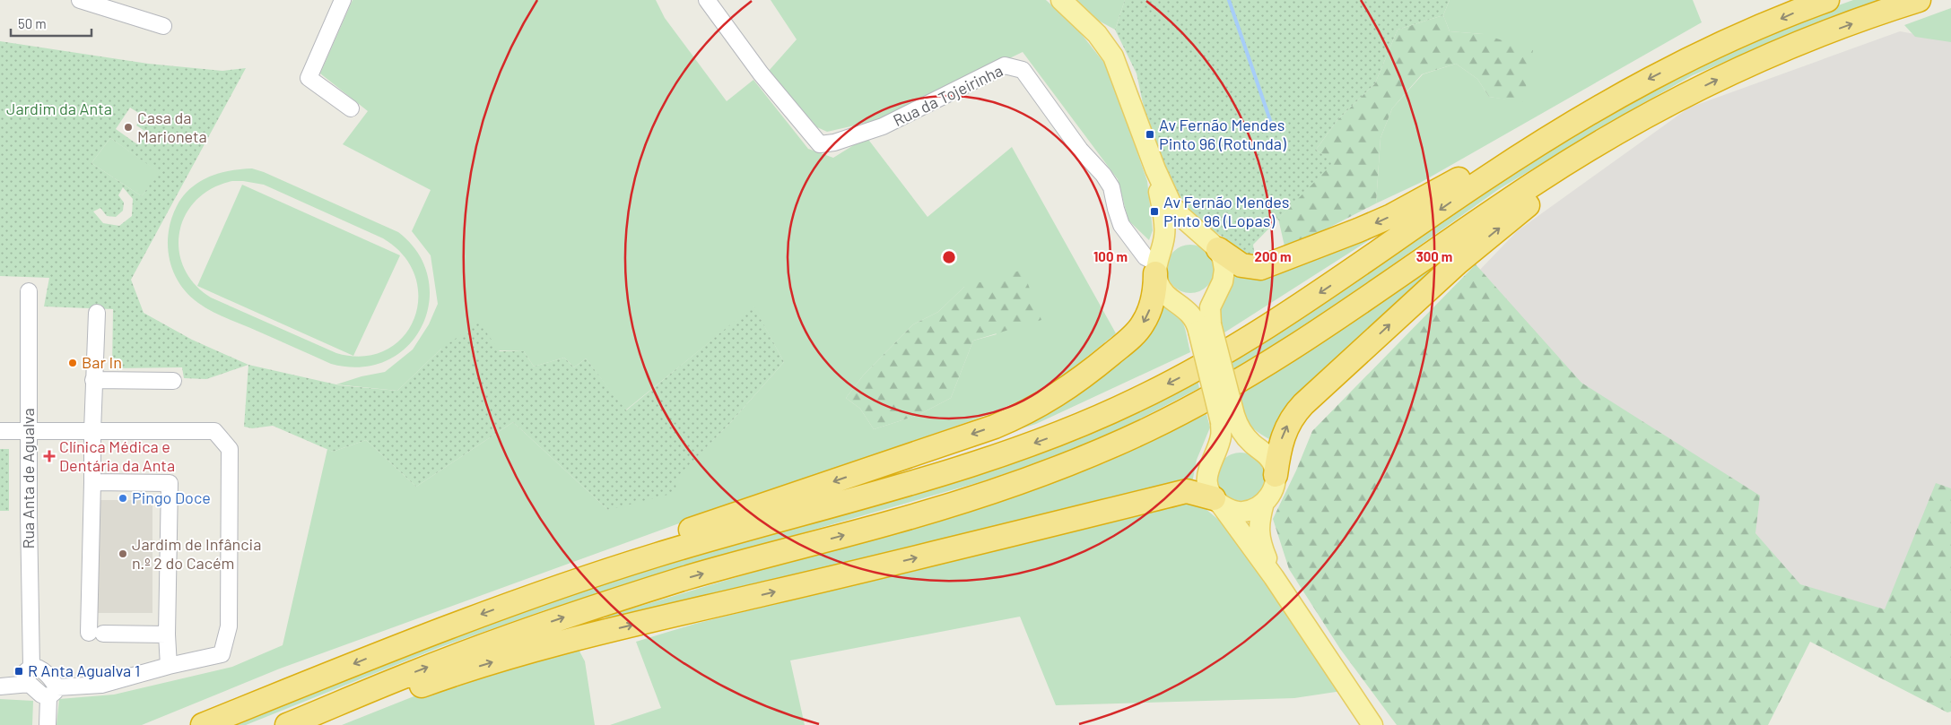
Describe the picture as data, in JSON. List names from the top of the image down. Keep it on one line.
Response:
{"streets":{"street":["Rua da Tojeirinha","Rua Anta de Agualva"]},"parks":["Jardim da Anta"],"places":{"other":["Casa da Marioneta","Bar In","Pingo Doce","Jardim de Infância n.º 2 do Cacém"],"transit":["Av Fernão Mendes Pinto 96 (Rotunda)","Av Fernão Mendes Pinto 96 (Lopas)","R Anta Agualva 1"],"health":["Clínica Médica e Dentária da Anta"]},"scale_bar":"50 m","rings":["100 m","200 m","300 m"]}
